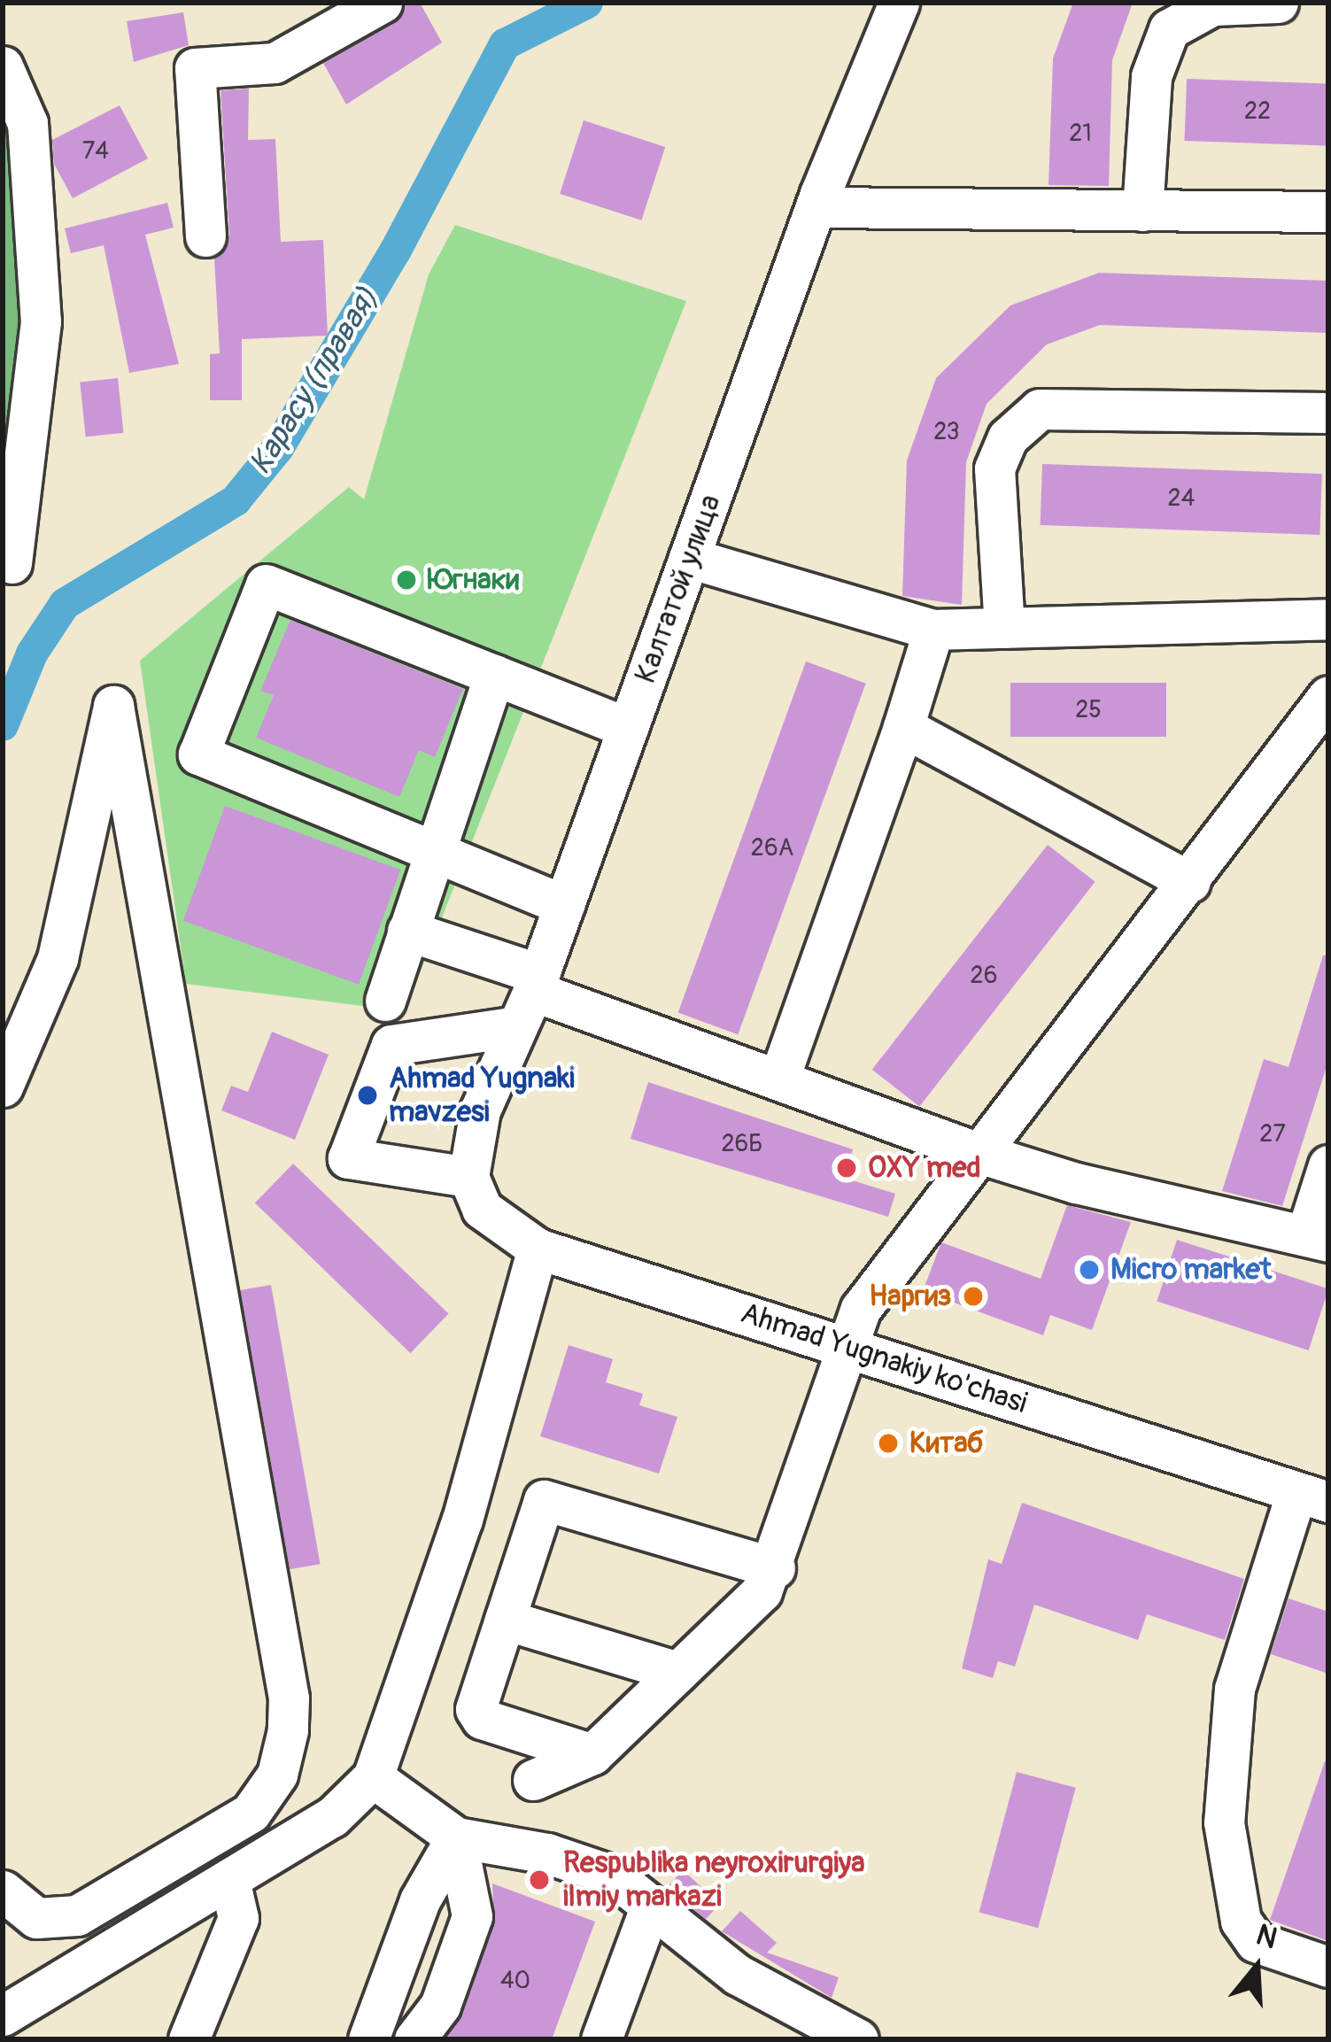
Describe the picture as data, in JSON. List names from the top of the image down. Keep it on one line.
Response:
{"streets":{"street":["Калтатой улица","Ahmad Yugnakiy ko'chasi"]},"crossings":[["Калтатой улица","Ahmad Yugnakiy ko'chasi"]],"water":["Карасу (правая)"],"places":["Югнаки","Ahmad Yugnaki mavzesi","OXY med","Micro market","Наргиз","Китаб","Respublika neyroxirurgiya ilmiy markazi"],"house_numbers":["22","21","74","23","24","25","26A","26","27","26Б","40"],"north":"top"}
